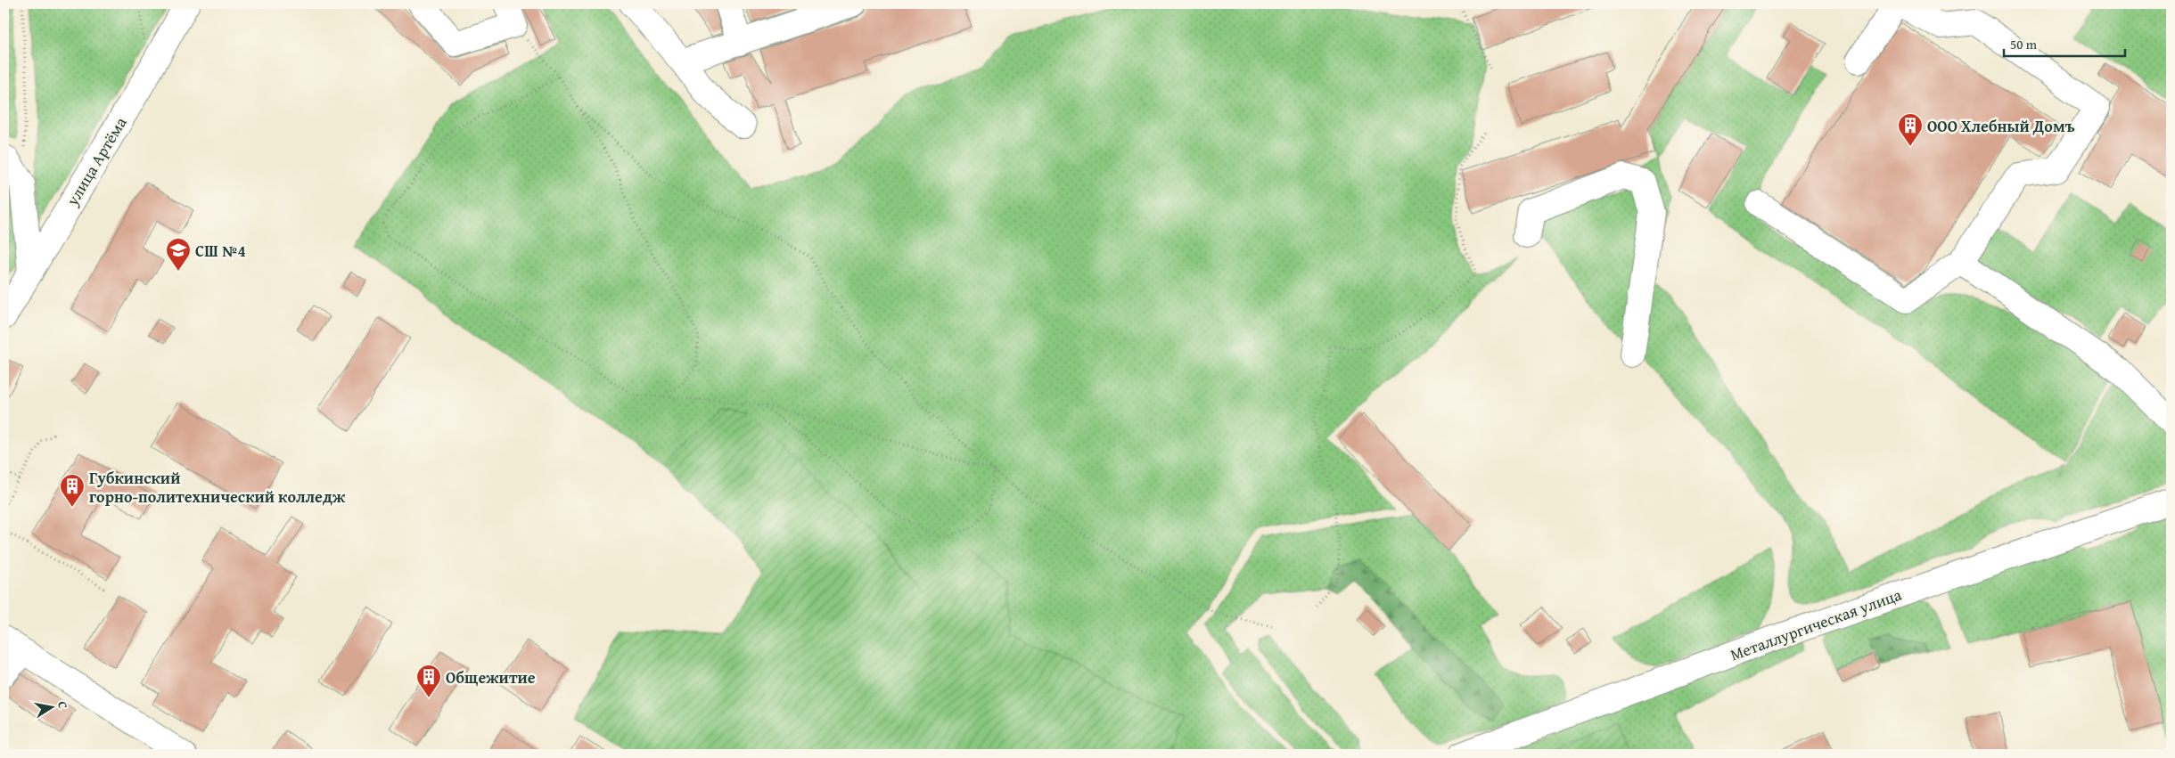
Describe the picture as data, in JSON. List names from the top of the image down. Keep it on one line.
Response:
{"streets":{"street":["улица Артёма","Металлургическая улица"]},"places":{"building":["ООО Хлебный Домъ","Губкинский горно-политехнический колледж","Общежитие"],"school or university":["СШ №4"]},"scale_bar":"50 m","north":"right"}
